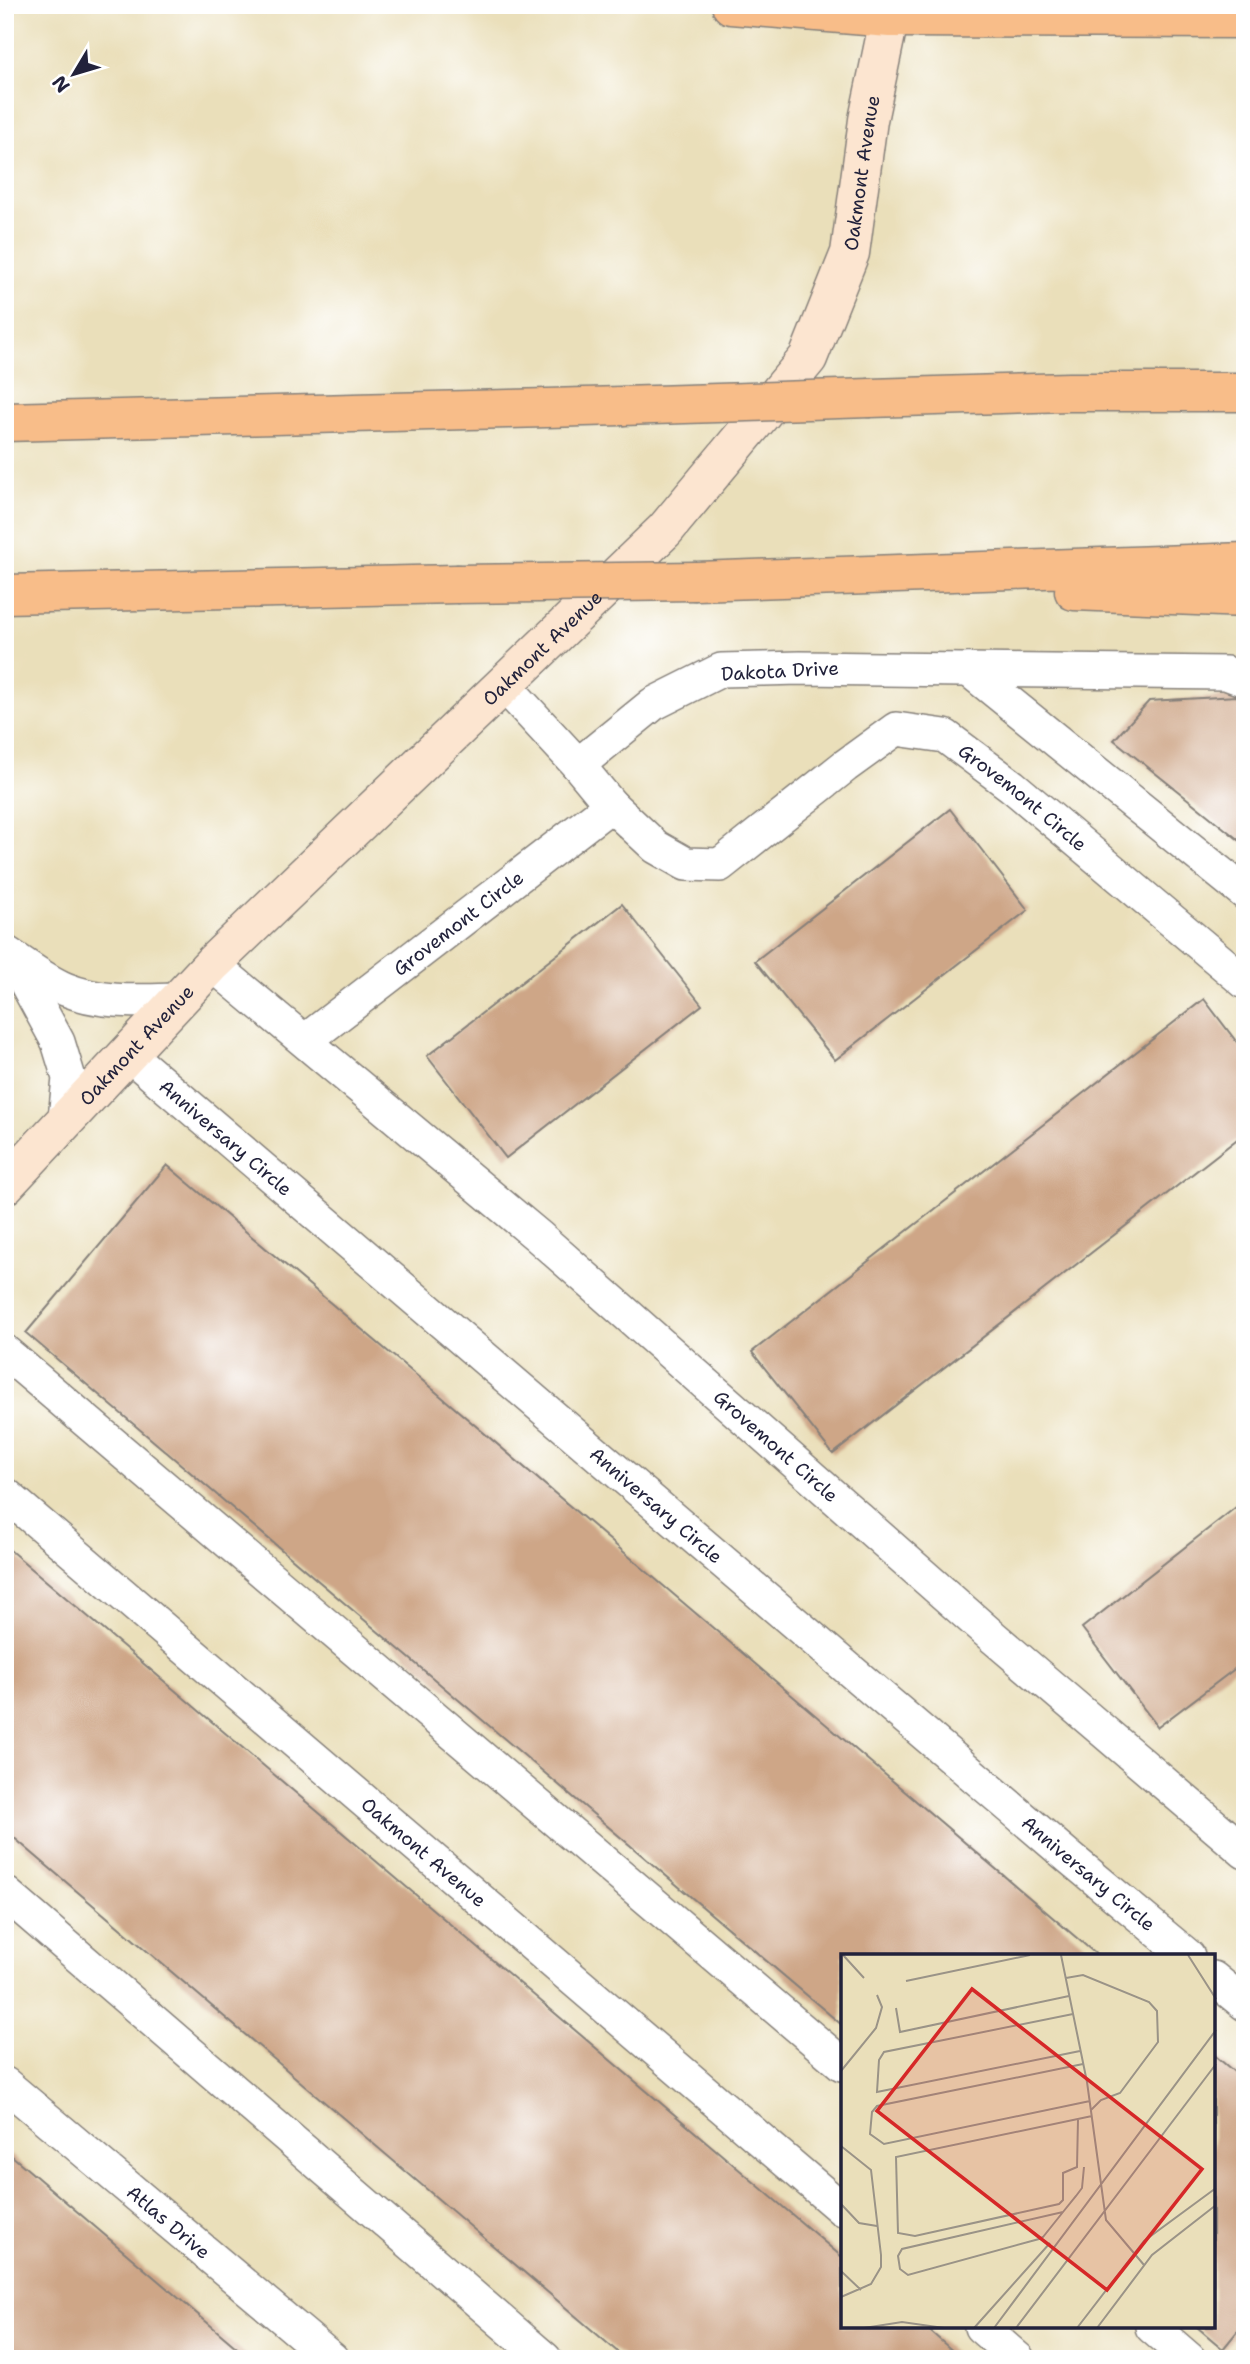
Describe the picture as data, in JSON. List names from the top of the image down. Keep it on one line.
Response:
{"streets":{"street":["Oakmont Avenue","Dakota Drive","Grovemont Circle","Anniversary Circle","Atlas Drive"]},"crossings":[["Oakmont Avenue","Grovemont Circle"],["Oakmont Avenue","Anniversary Circle"],["Dakota Drive","Grovemont Circle"]],"north":"bottom left"}
